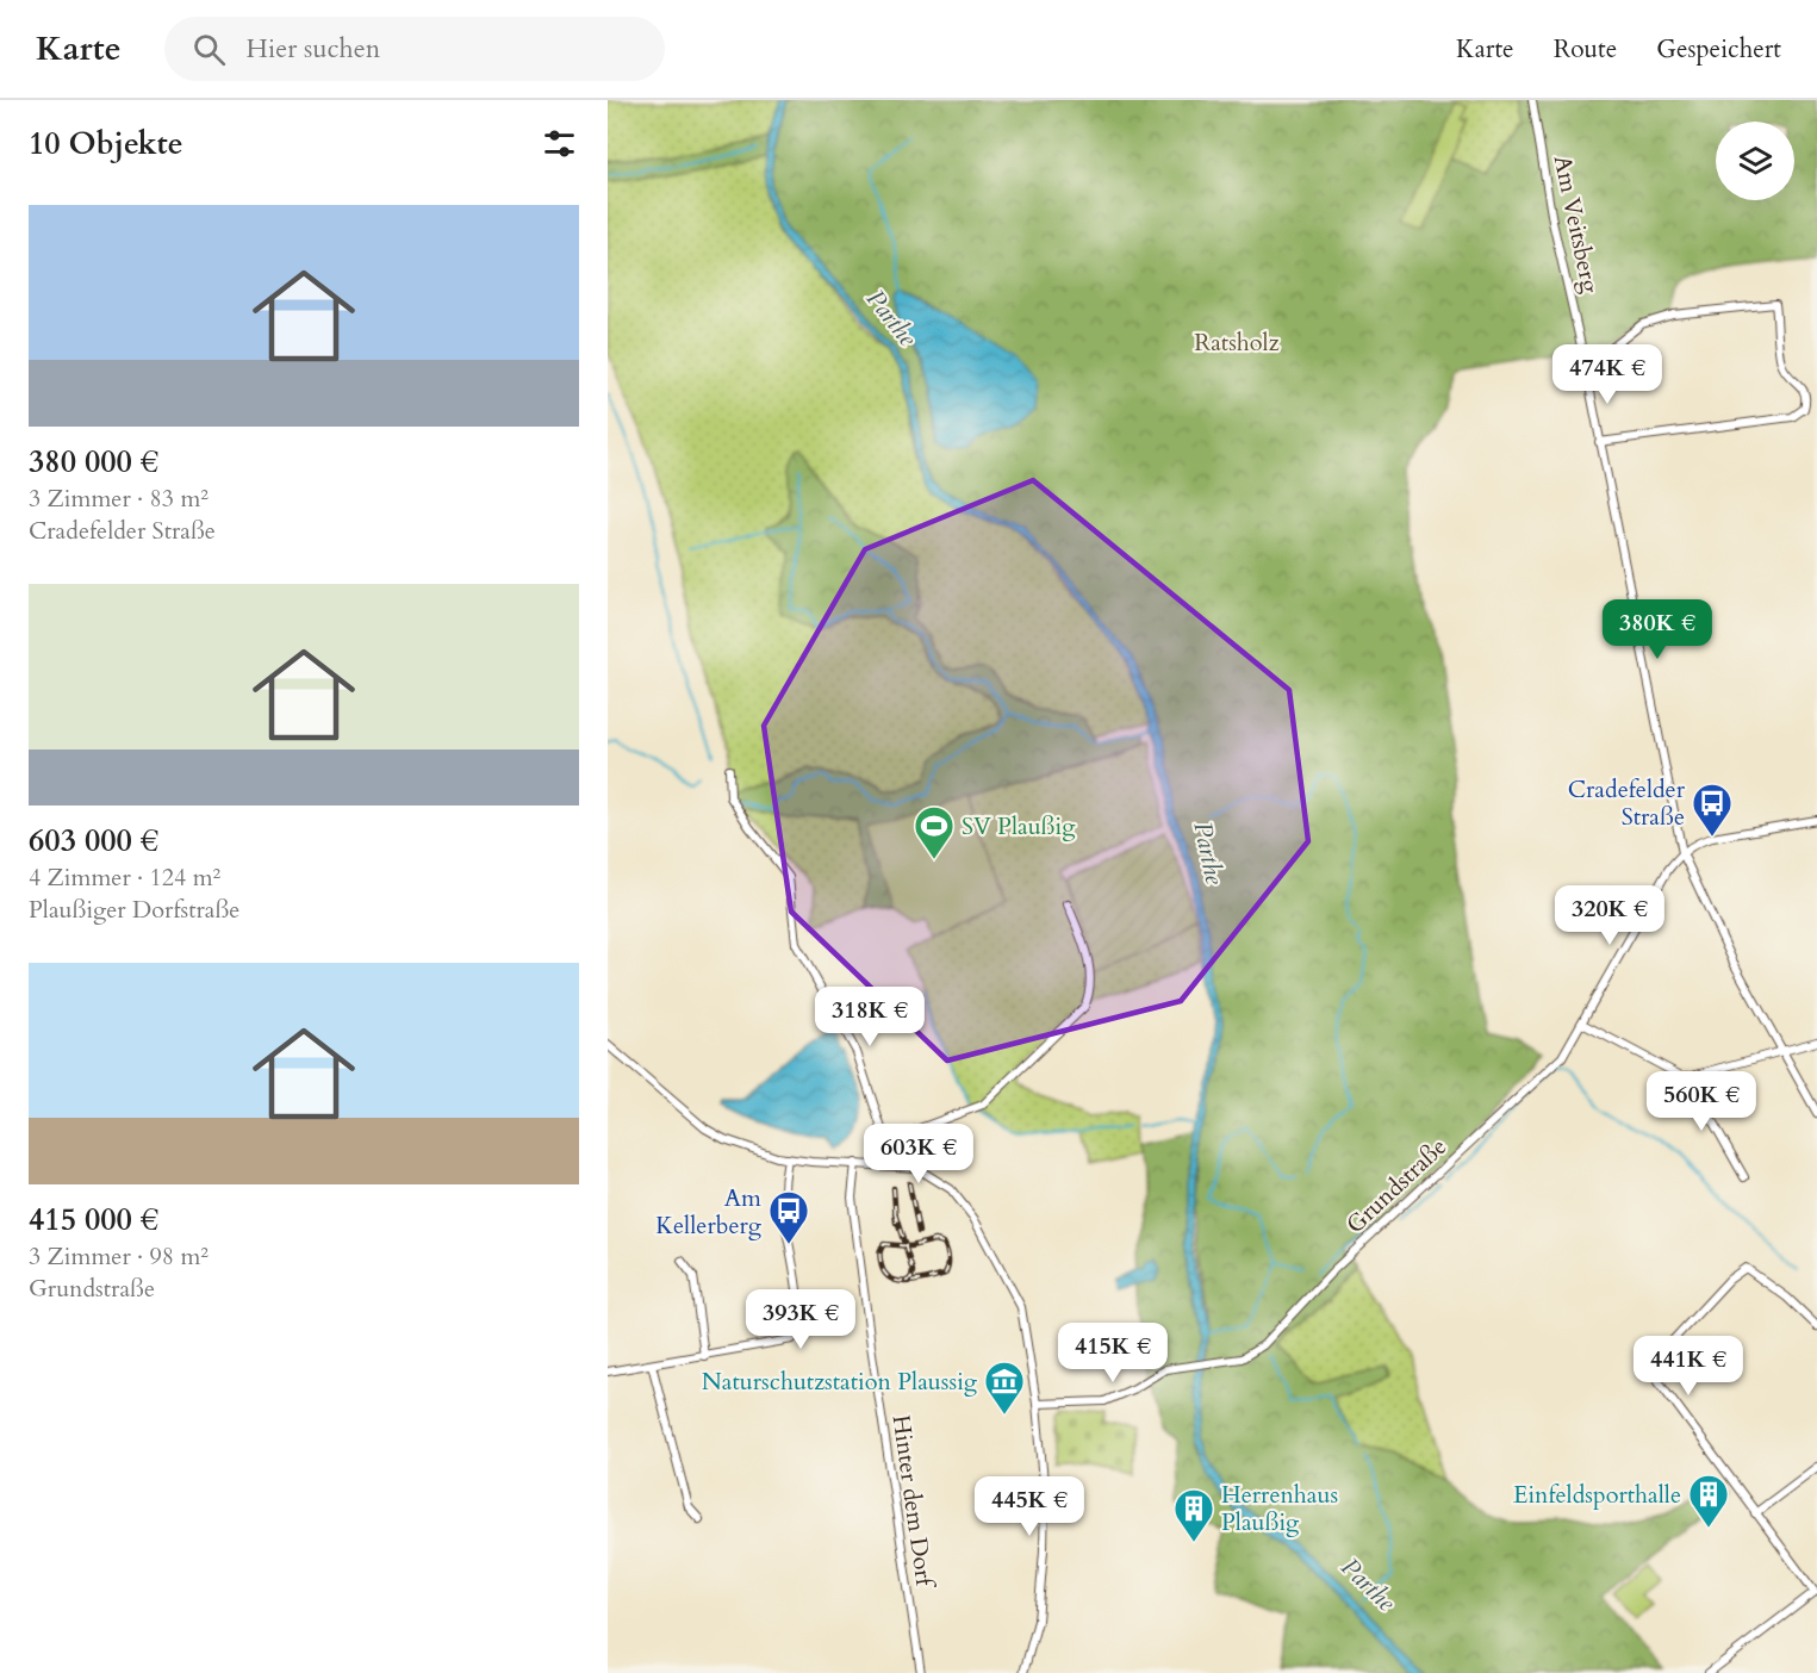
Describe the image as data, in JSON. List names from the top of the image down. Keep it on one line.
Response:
{"streets":{"street":["Am Veitsberg","Grundstraße","Hinter dem Dorf"]},"crossings":[["Am Veitsberg","Grundstraße"]],"water":["Parthe"],"parks":["Ratsholz"],"places":{"bus stop":["Cradefelder Straße","Am Kellerberg"],"sports":["SV Plaußig"],"museum":["Naturschutzstation Plaussig"],"building":["Einfeldsporthalle","Herrenhaus Plaußig"]},"page":{"header":"Karte","search":"Hier suchen","nav":["Karte","Route","Gespeichert"],"heading":"10 Objekte","list":[{"name":"380 000 €","note":"3 Zimmer · 83 m² · Cradefelder Straße"},{"name":"603 000 €","note":"4 Zimmer · 124 m² · Plaußiger Dorfstraße"},{"name":"415 000 €","note":"3 Zimmer · 98 m² · Grundstraße"}],"price":["474K €","380K €","320K €","318K €","560K €","603K €","393K €","415K €","441K €","445K €"]}}
